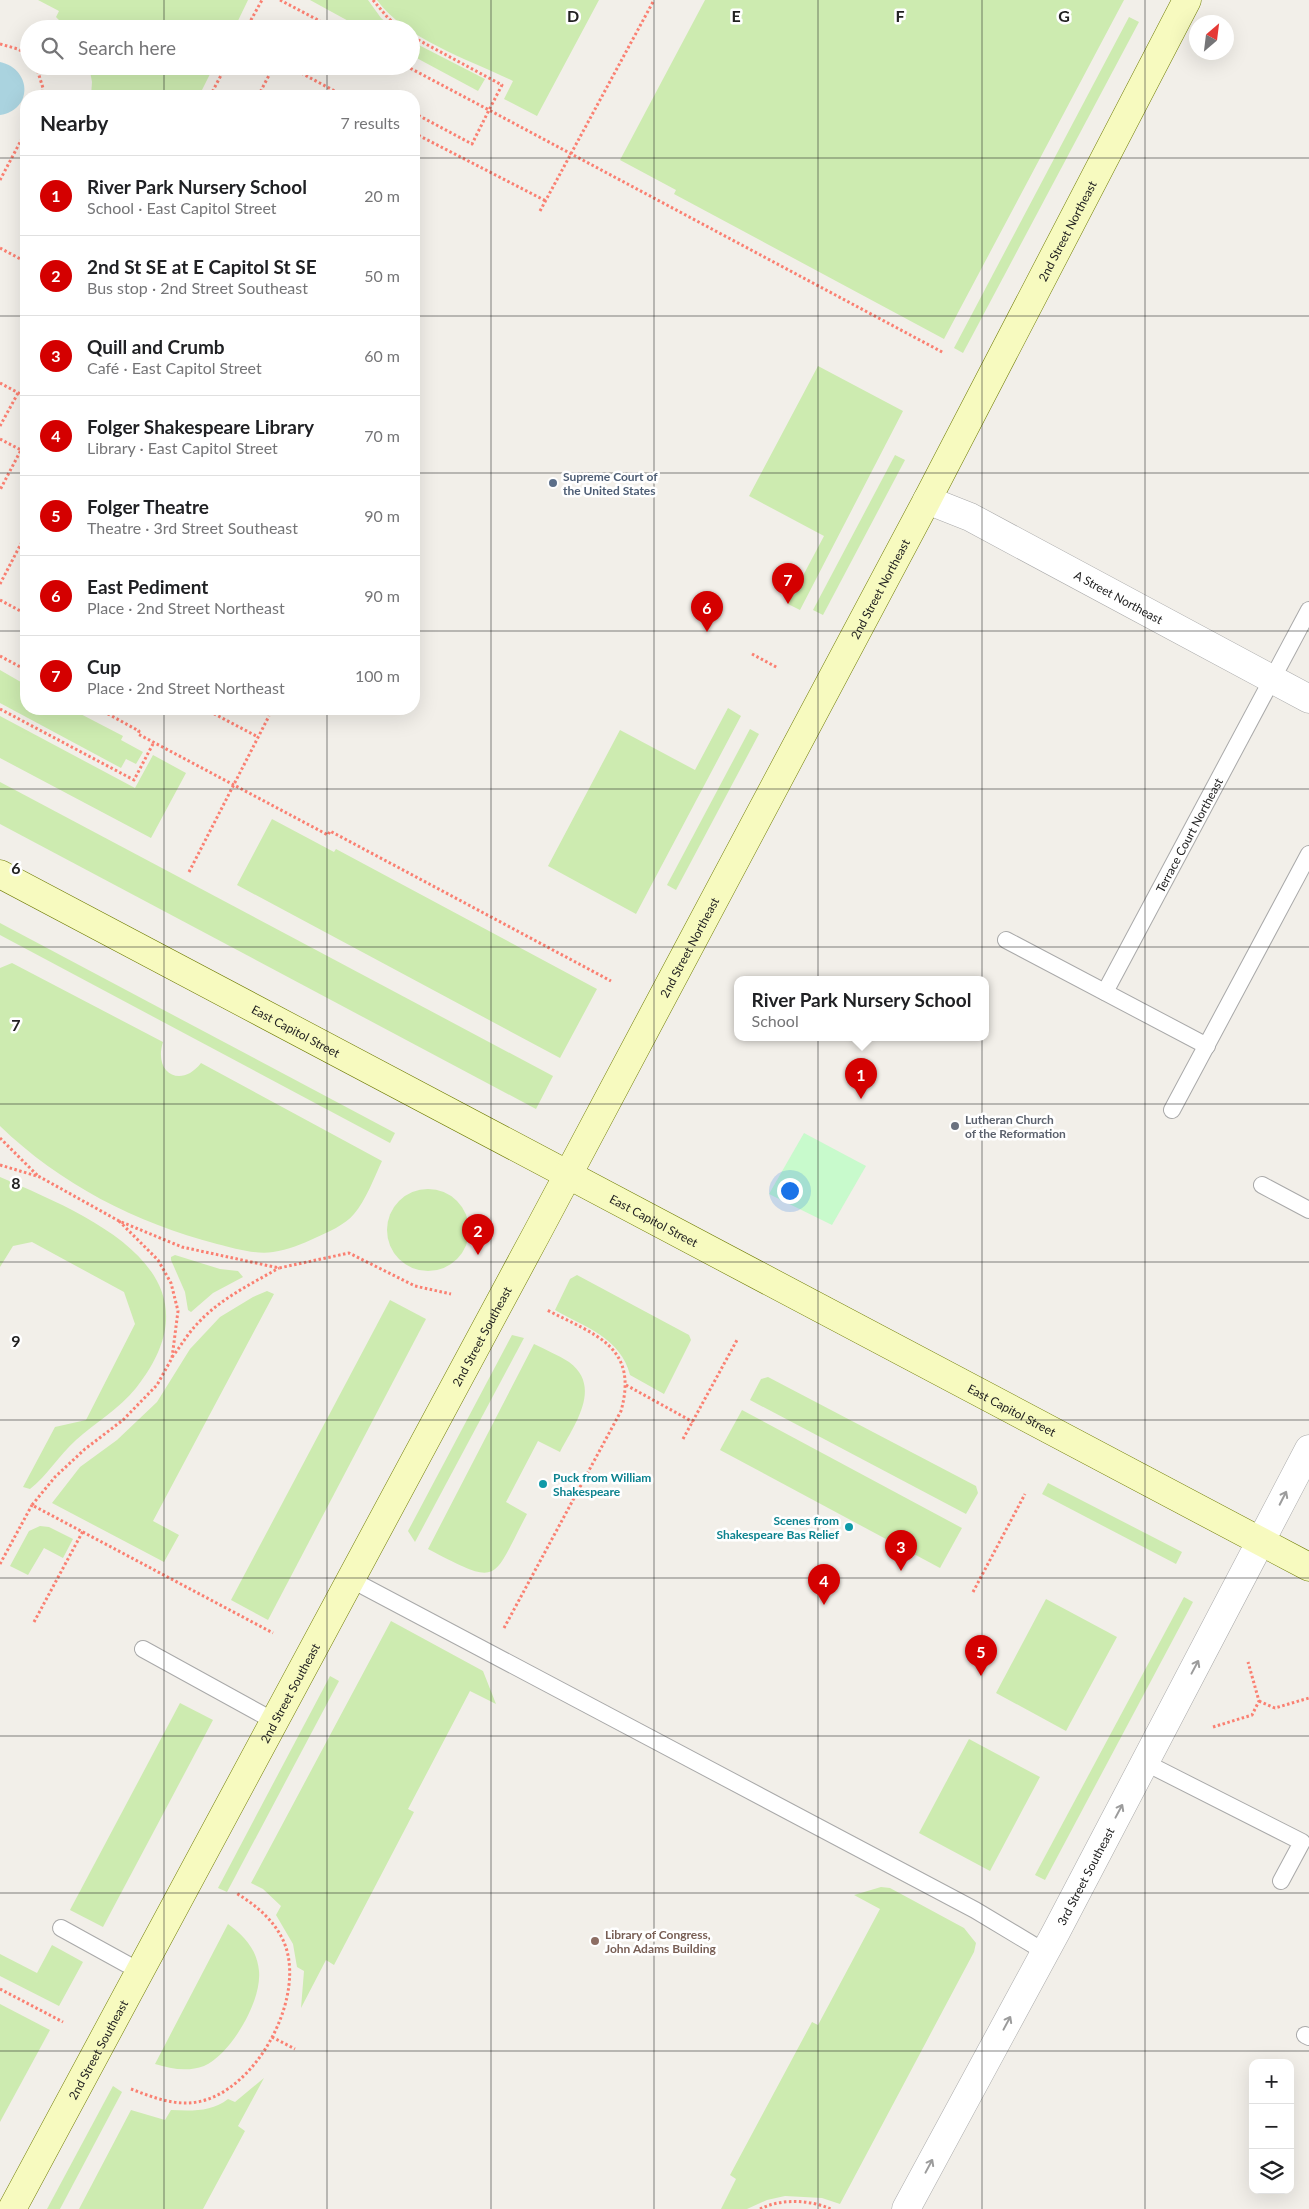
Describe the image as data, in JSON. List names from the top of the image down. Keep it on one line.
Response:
{"streets":{"street":["2nd Street Northeast","A Street Northeast","East Capitol Street","2nd Street Southeast","3rd Street Southeast"],"lane":["Terrace Court Northeast"]},"crossings":[["2nd Street Northeast","A Street Northeast"],["2nd Street Northeast","East Capitol Street"],["2nd Street Northeast","2nd Street Southeast"],["A Street Northeast","Terrace Court Northeast"],["East Capitol Street","2nd Street Southeast"],["East Capitol Street","3rd Street Southeast"]],"one_way":["3rd Street Southeast"],"places":["Supreme Court of the United States","Lutheran Church of the Reformation","Puck from William Shakespeare","Scenes from Shakespeare Bas Relief","Library of Congress, John Adams Building"],"north":"top right","page":{"search":"Search here","heading":["Nearby","7 results"],"list":[{"mark":"1","name":"River Park Nursery School","note":"School · East Capitol Street","value":"20 m"},{"mark":"2","name":"2nd St SE at E Capitol St SE","note":"Bus stop · 2nd Street Southeast","value":"50 m"},{"mark":"3","name":"Quill and Crumb","note":"Café · East Capitol Street","value":"60 m"},{"mark":"4","name":"Folger Shakespeare Library","note":"Library · East Capitol Street","value":"70 m"},{"mark":"5","name":"Folger Theatre","note":"Theatre · 3rd Street Southeast","value":"90 m"},{"mark":"6","name":"East Pediment","note":"Place · 2nd Street Northeast","value":"90 m"},{"mark":"7","name":"Cup","note":"Place · 2nd Street Northeast","value":"100 m"}],"pins":["7","6","1","2","3","4","5"],"popup":["River Park Nursery School","School"],"map_buttons":["+","−"]},"grid":{"columns":["D","E","F","G"],"rows":["6","7","8","9"]}}
